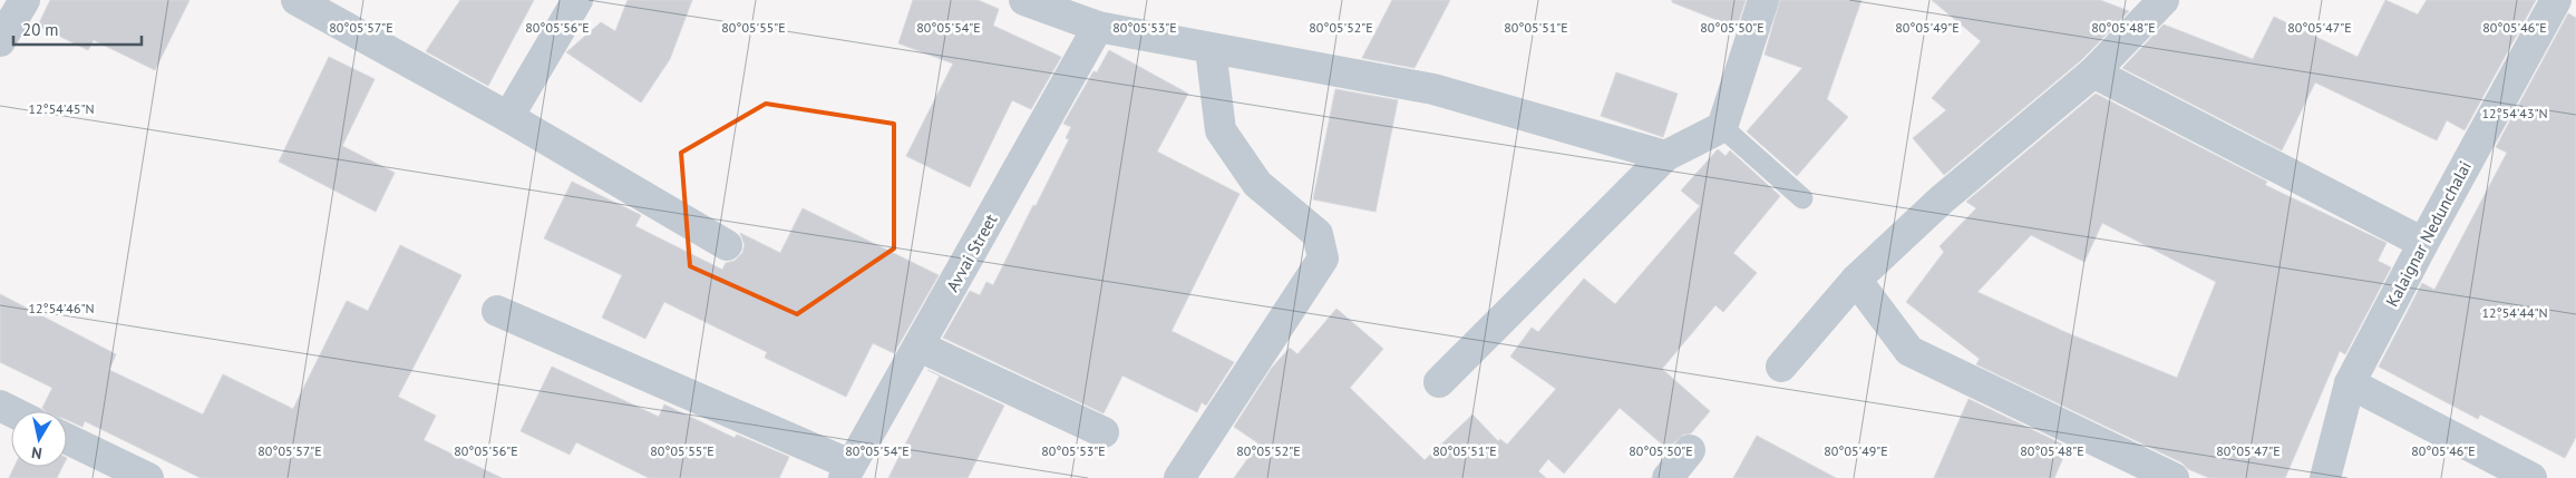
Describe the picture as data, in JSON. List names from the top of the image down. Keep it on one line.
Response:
{"streets":{"street":["Kalaignar Nedunchalai","Avvai Street"]},"scale_bar":"20 m","north":"bottom","coordinates":["80°05'57\"E","80°05'56\"E","80°05'55\"E","80°05'54\"E","80°05'53\"E","80°05'52\"E","80°05'51\"E","80°05'50\"E","80°05'49\"E","80°05'48\"E","80°05'47\"E","80°05'46\"E","12°54'45\"N","12°54'43\"N","12°54'46\"N","12°54'44\"N"]}
